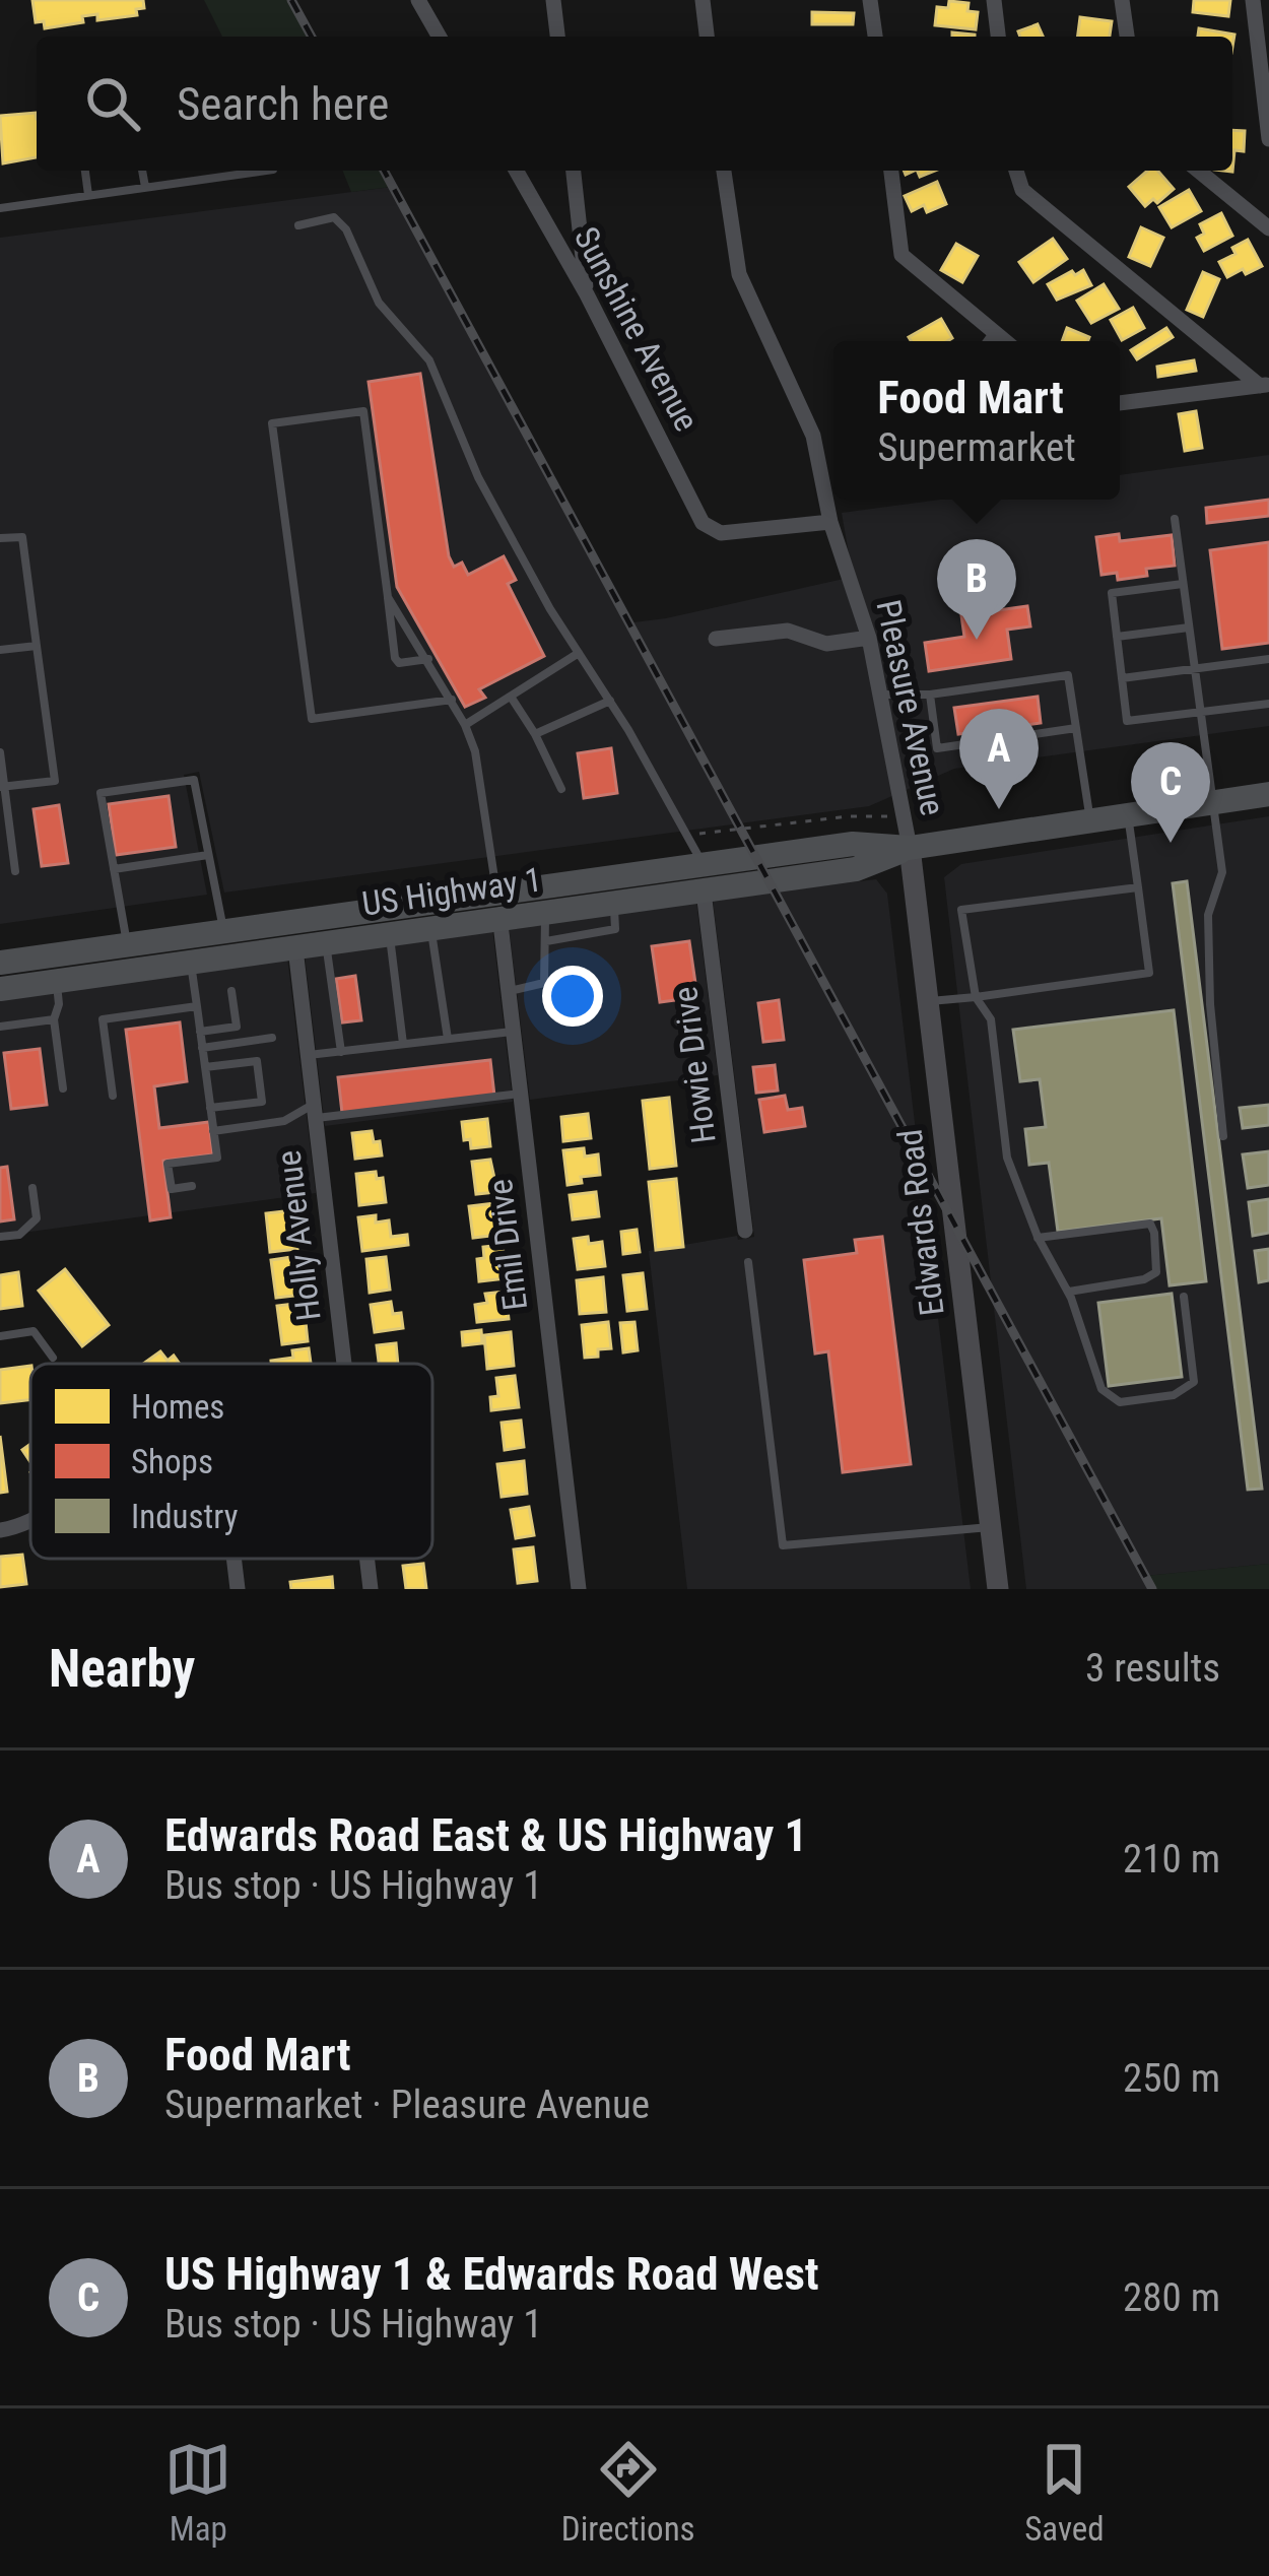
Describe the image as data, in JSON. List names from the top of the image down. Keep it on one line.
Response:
{"streets":{"main road":["US Highway 1","Edwards Road"],"street":["Sunshine Avenue","Pleasure Avenue","Howie Drive","Holly Avenue","Emil Drive"]},"crossings":[["Sunshine Avenue","Pleasure Avenue"],["Pleasure Avenue","US Highway 1"],["Pleasure Avenue","Edwards Road"],["US Highway 1","Howie Drive"],["US Highway 1","Edwards Road"],["US Highway 1","Holly Avenue"],["US Highway 1","Emil Drive"]],"legend":["Homes","Shops","Industry"],"page":{"search":"Search here","popup":["Food Mart","Supermarket"],"pins":["B","A","C"],"heading":["Nearby","3 results"],"list":[{"mark":"A","name":"Edwards Road East & US Highway 1","note":"Bus stop · US Highway 1","value":"210 m"},{"mark":"B","name":"Food Mart","note":"Supermarket · Pleasure Avenue","value":"250 m"},{"mark":"C","name":"US Highway 1 & Edwards Road West","note":"Bus stop · US Highway 1","value":"280 m"}],"nav":["Map","Directions","Saved"]}}
